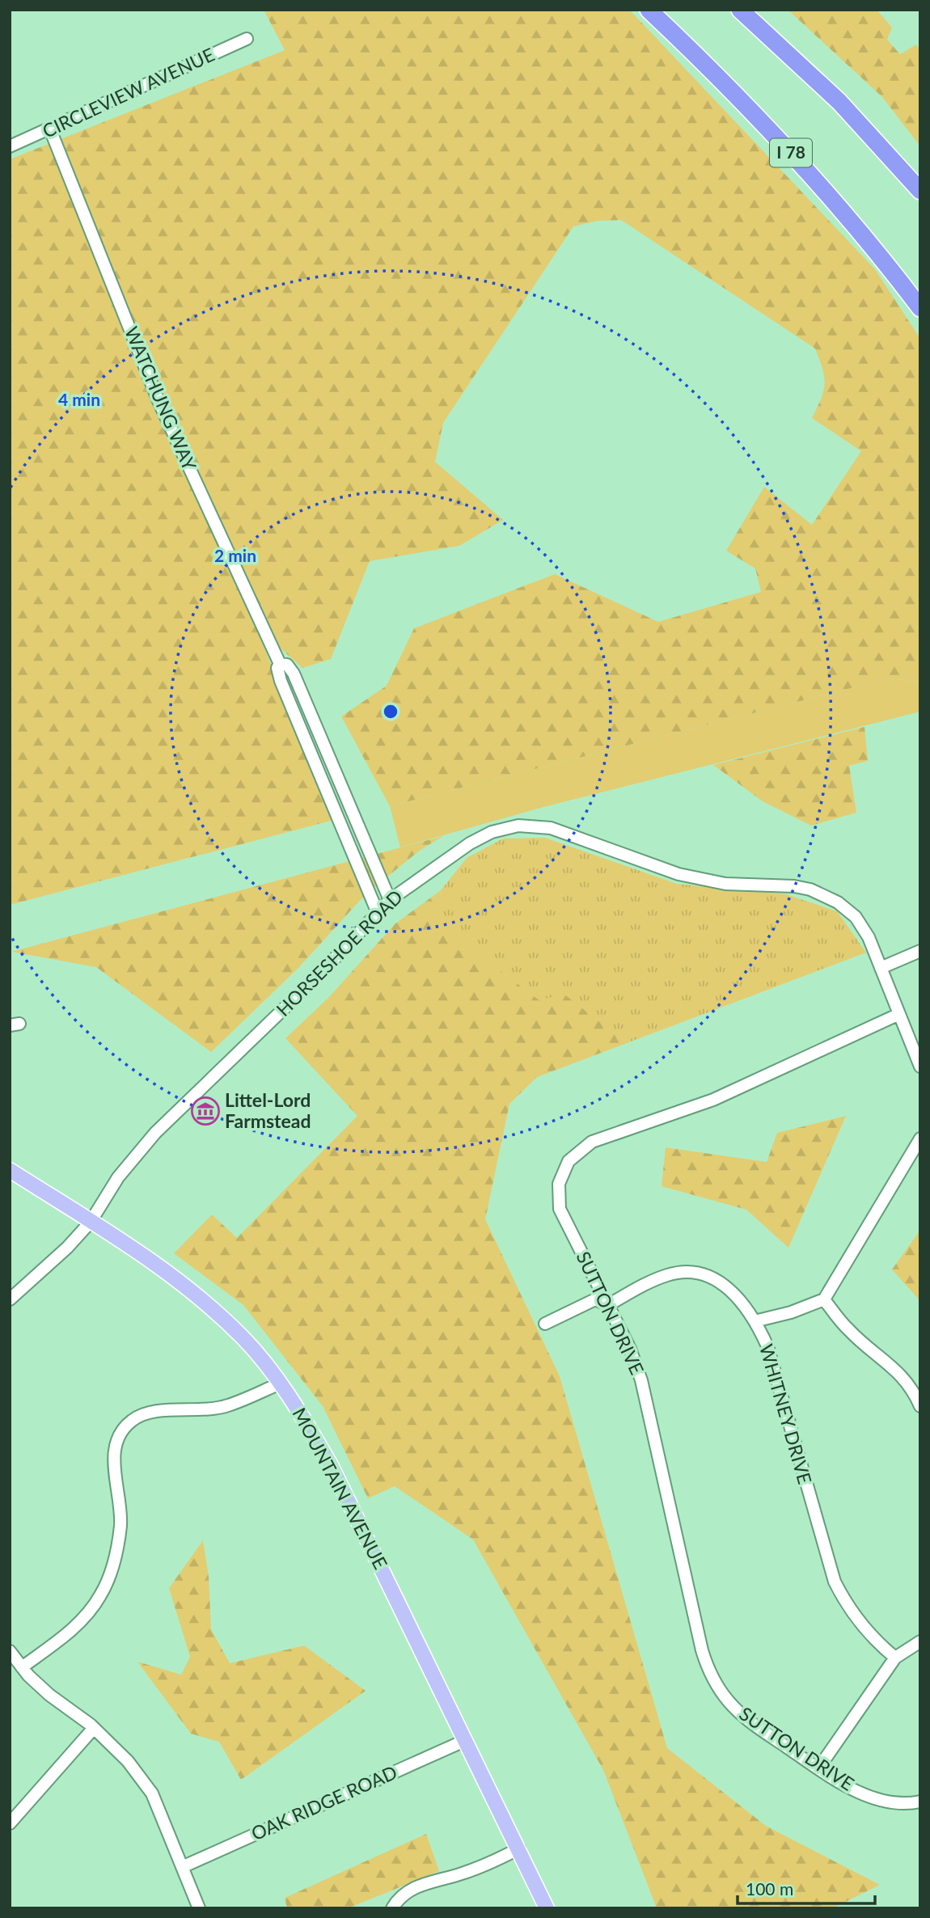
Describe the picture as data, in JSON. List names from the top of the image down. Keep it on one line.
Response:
{"streets":{"highway":["I 78"],"main road":["MOUNTAIN AVENUE"],"street":["CIRCLEVIEW AVENUE","WATCHUNG WAY","HORSESHOE ROAD","SUTTON DRIVE","WHITNEY DRIVE","OAK RIDGE ROAD"]},"crossings":[["CIRCLEVIEW AVENUE","WATCHUNG WAY"],["WATCHUNG WAY","HORSESHOE ROAD"],["HORSESHOE ROAD","SUTTON DRIVE"],["HORSESHOE ROAD","MOUNTAIN AVENUE"],["SUTTON DRIVE","WHITNEY DRIVE"],["MOUNTAIN AVENUE","OAK RIDGE ROAD"]],"places":{"museum":["Littel-Lord Farmstead"]},"scale_bar":"100 m","rings":["4 min","2 min"]}
